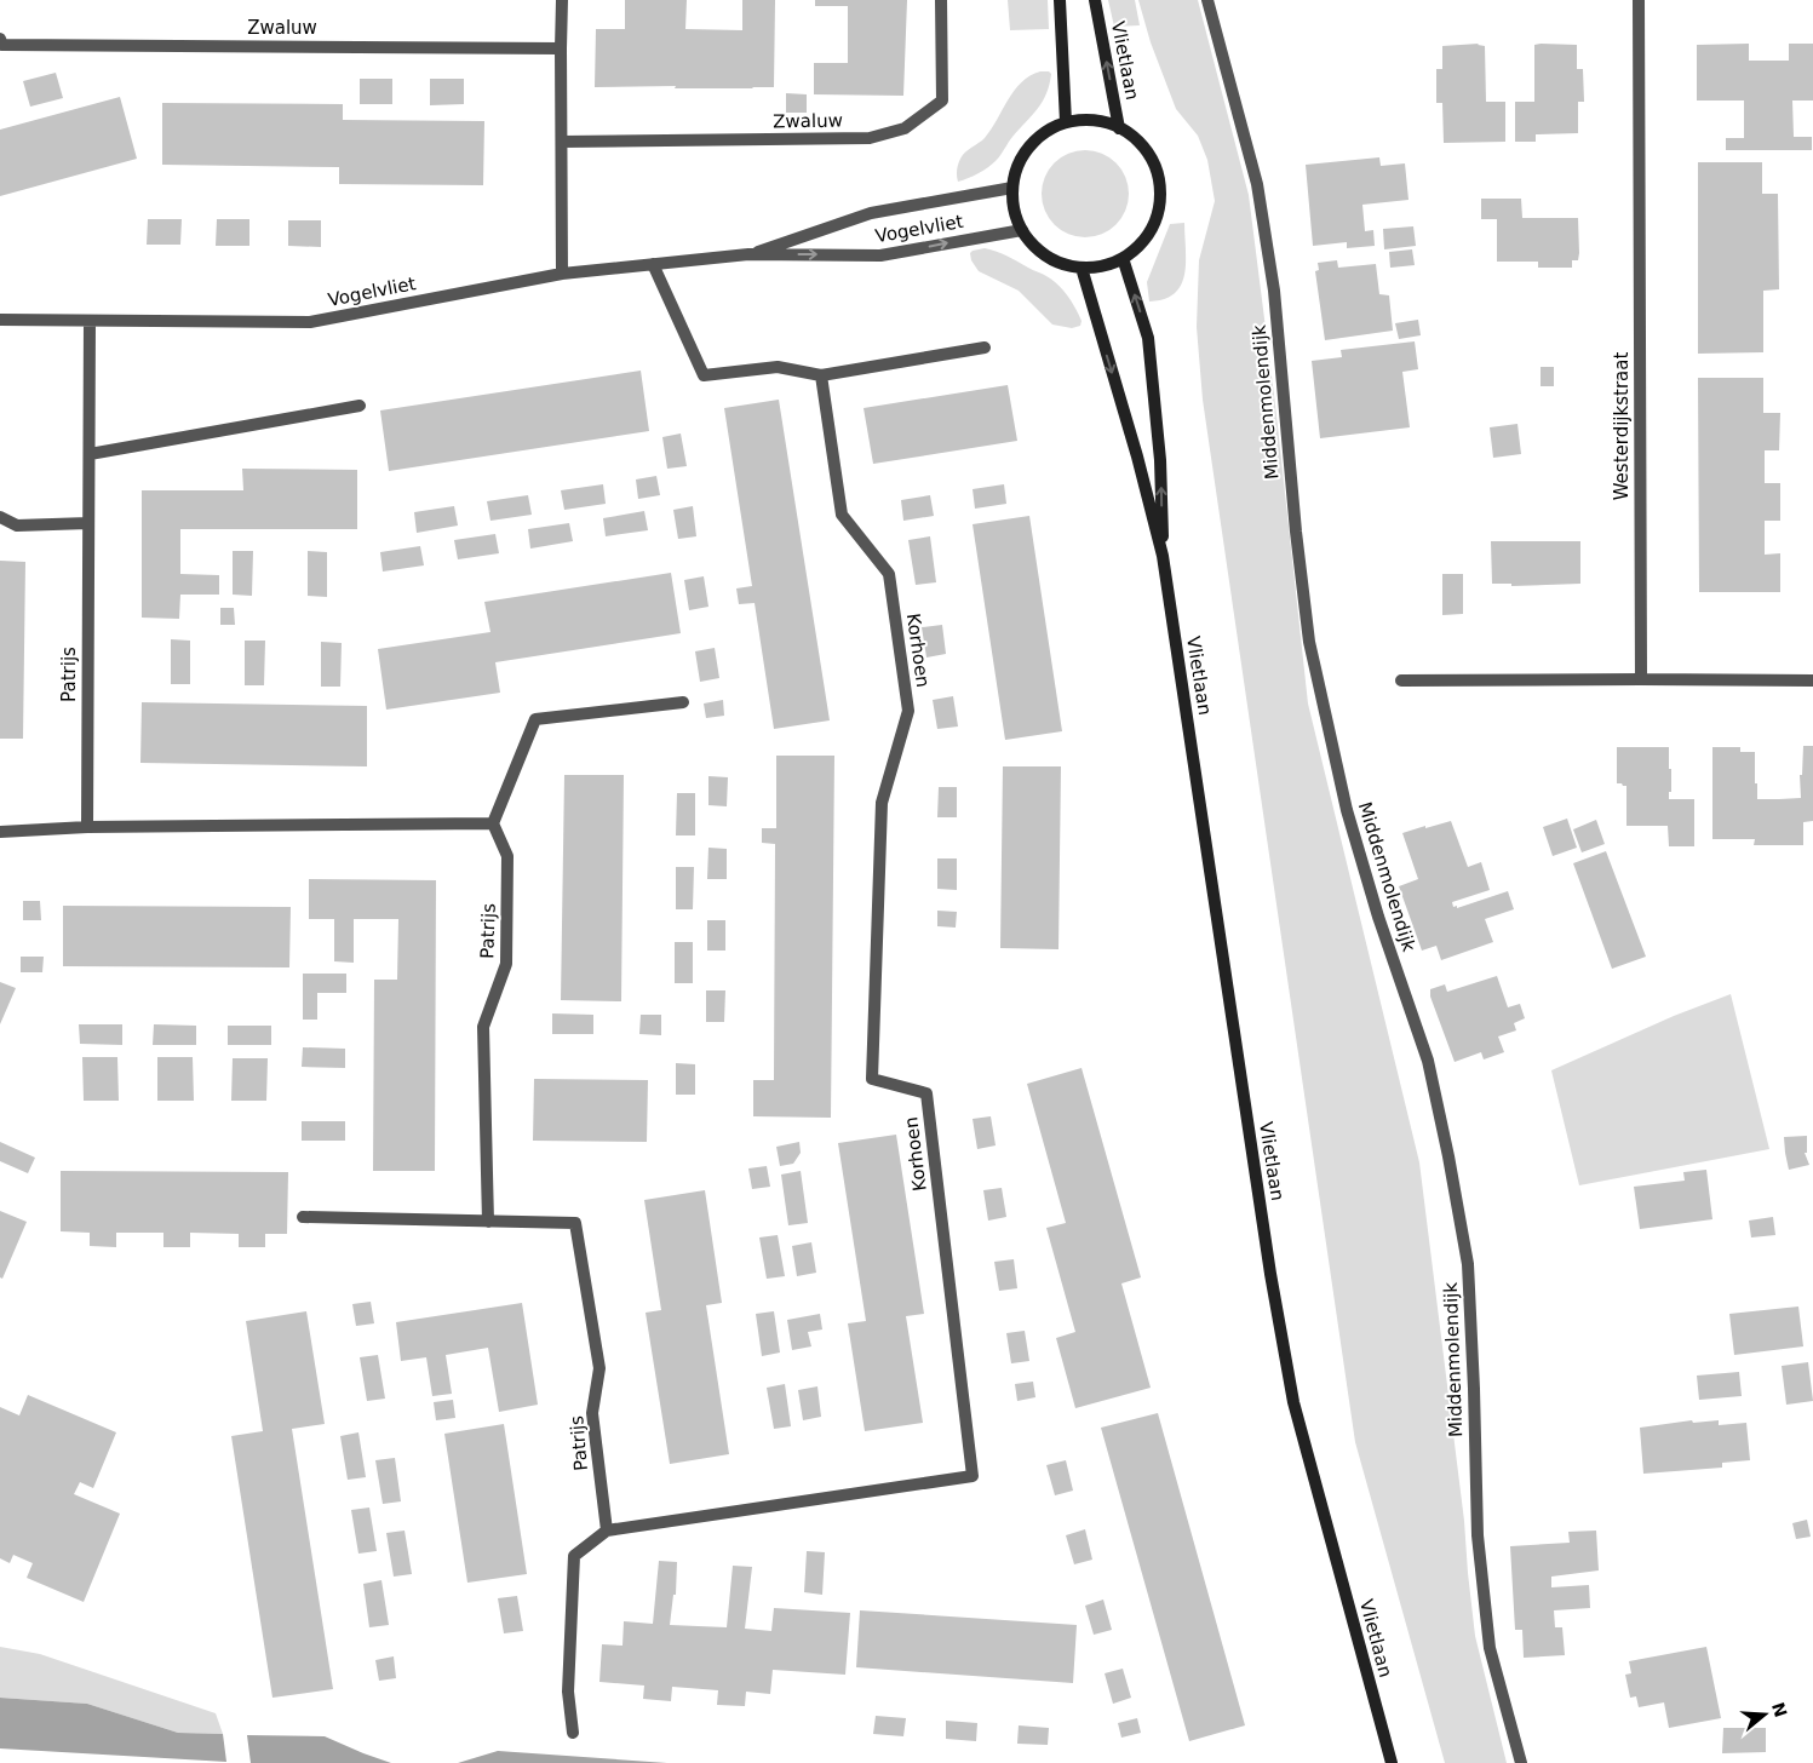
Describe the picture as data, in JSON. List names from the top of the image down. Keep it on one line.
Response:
{"streets":{"street":["Zwaluw","Vlietlaan","Vogelvliet","Middenmolendijk","Westerdijkstraat","Korhoen","Patrijs"]},"crossings":[["Vlietlaan","Vogelvliet"],["Vogelvliet","Patrijs"],["Korhoen","Patrijs"]],"north":"right"}
